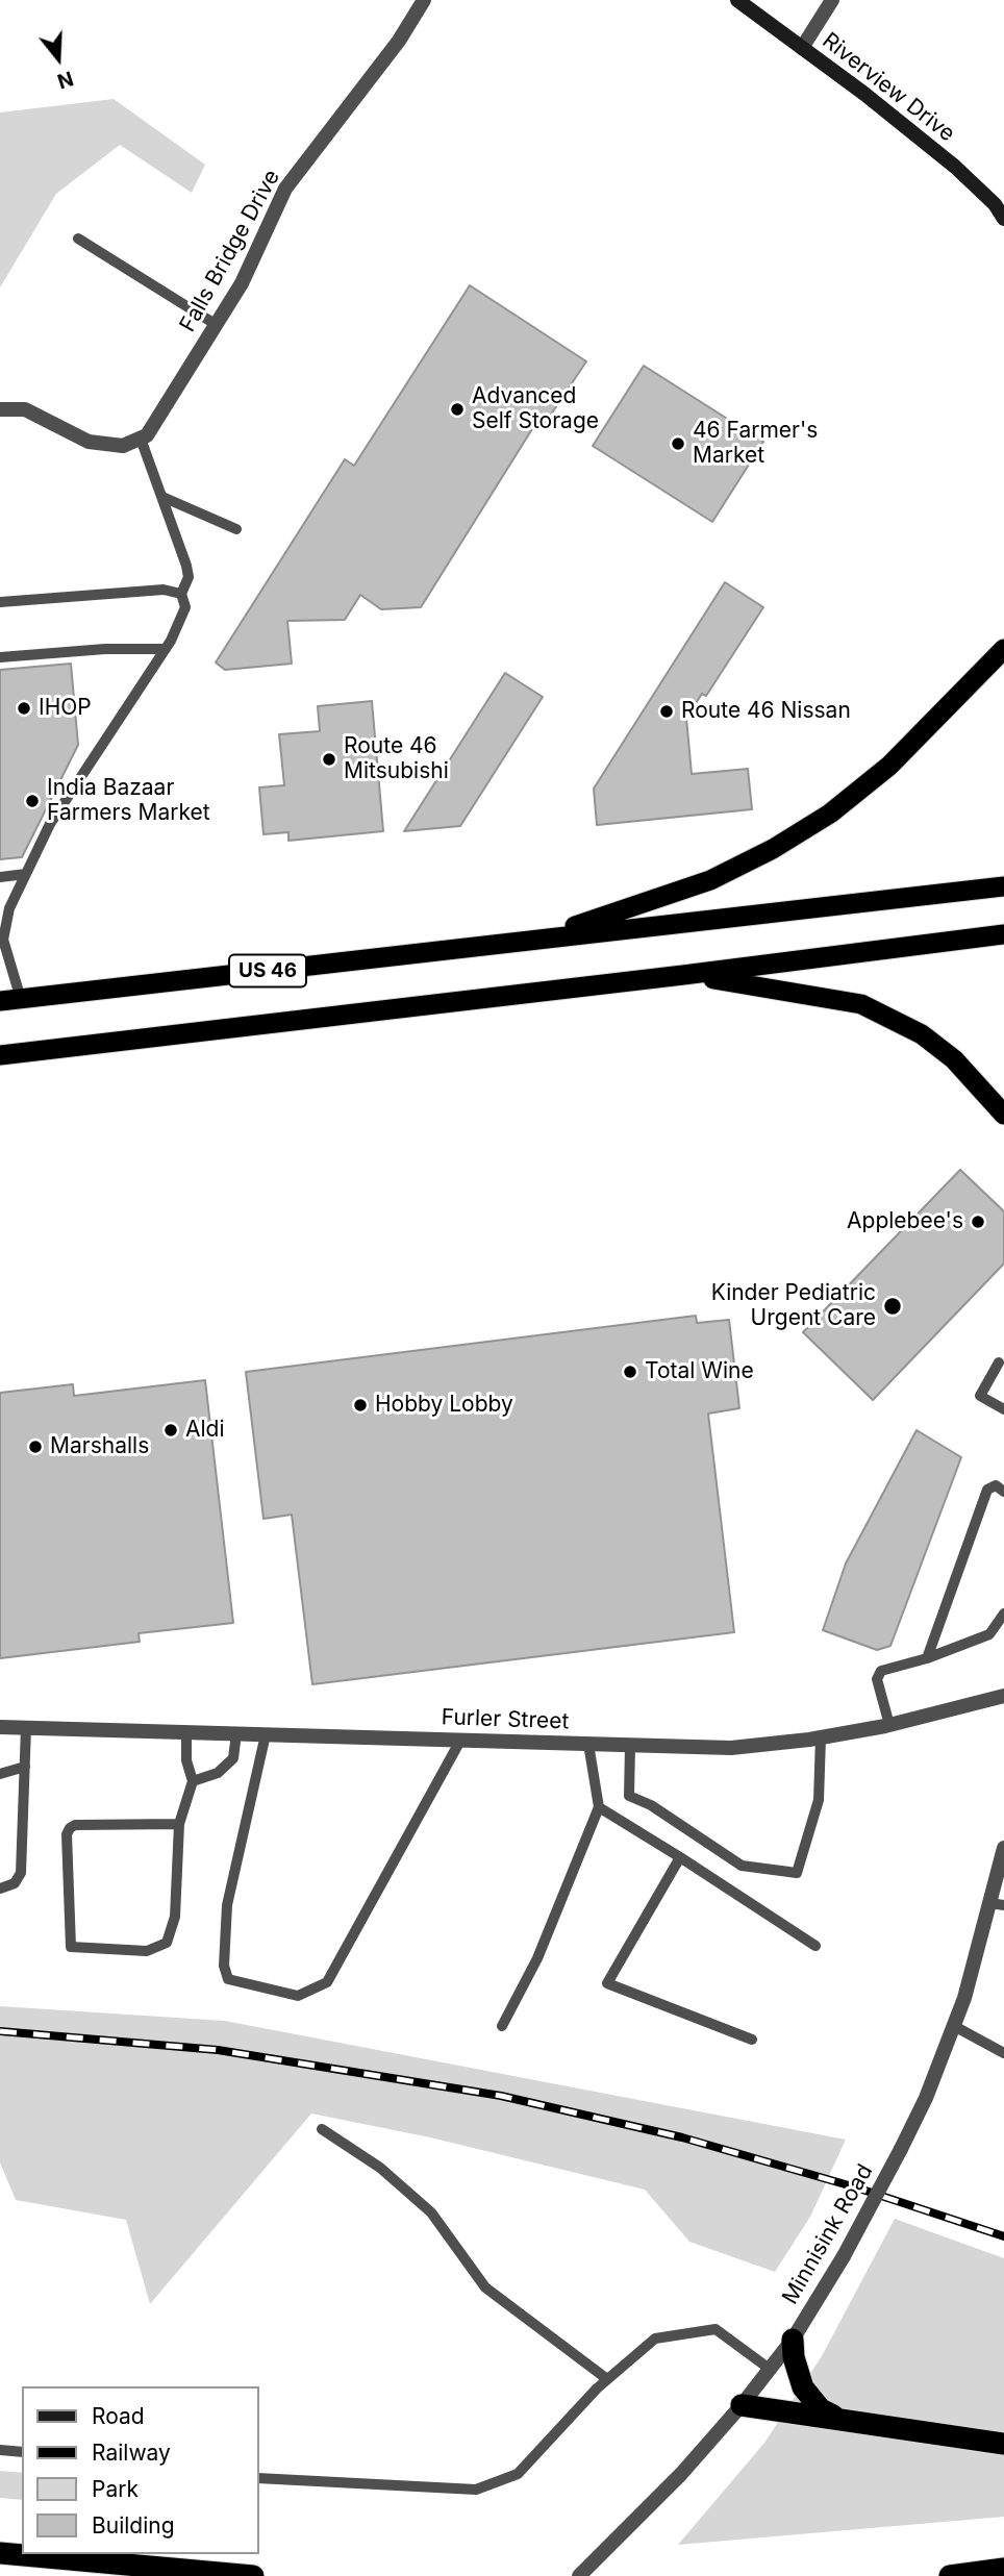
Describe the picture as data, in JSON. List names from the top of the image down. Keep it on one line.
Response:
{"streets":{"highway":["US 46"],"main road":["Riverview Drive"],"street":["Falls Bridge Drive","Furler Street","Minnisink Road"]},"places":["Advanced Self Storage","46 Farmer's Market","IHOP","Route 46 Nissan","Route 46 Mitsubishi","India Bazaar Farmers Market","Applebee's","Kinder Pediatric Urgent Care","Total Wine","Hobby Lobby","Aldi","Marshalls"],"legend":["Road","Railway","Park","Building"],"north":"bottom"}
